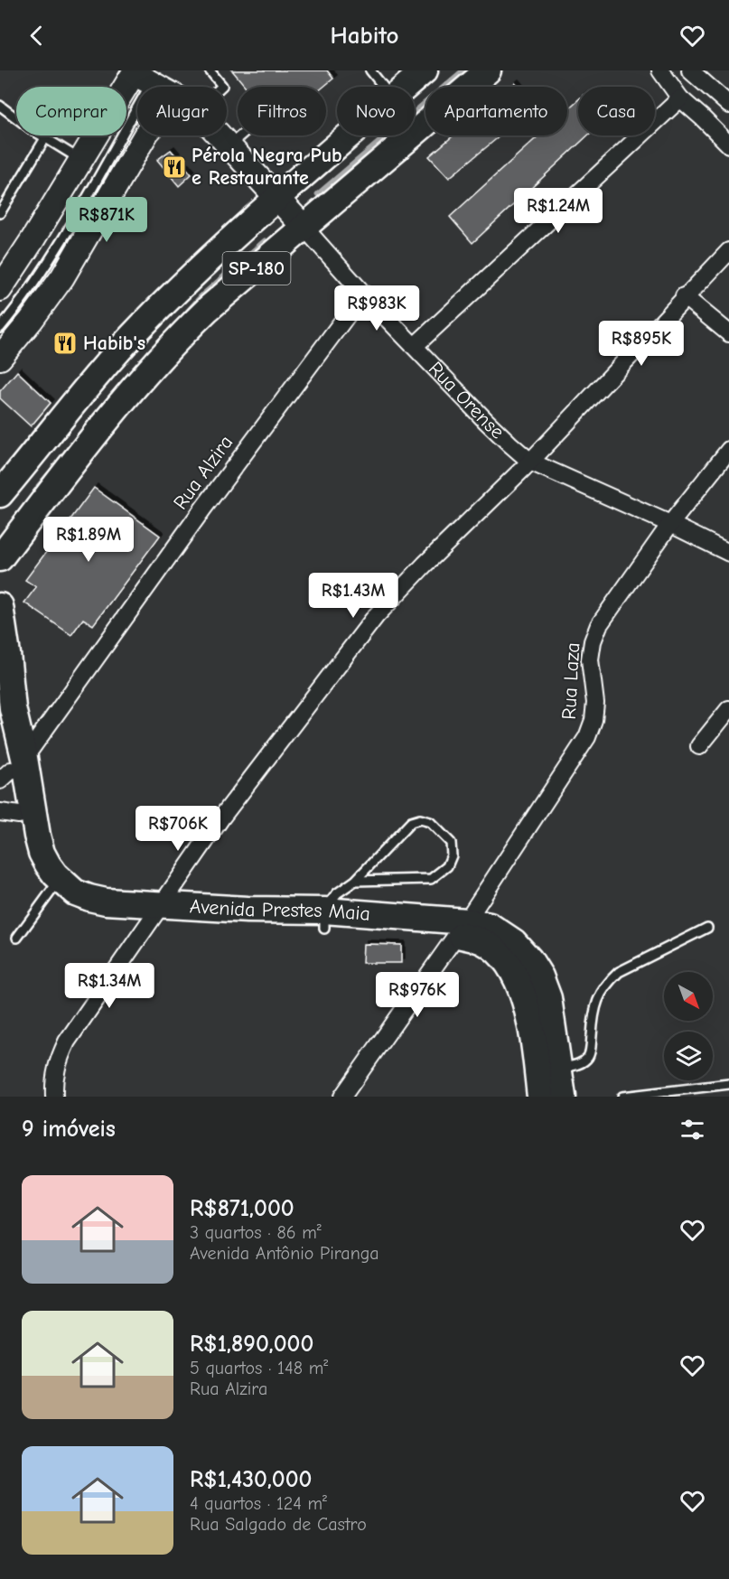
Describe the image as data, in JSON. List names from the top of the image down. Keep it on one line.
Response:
{"streets":{"main road":["SP-180","Rua Orense","Avenida Prestes Maia"],"street":["Rua Alzira","Rua Laza"]},"crossings":[["SP-180","Rua Orense"],["Rua Orense","Rua Alzira"],["Rua Orense","Rua Laza"],["Rua Alzira","Avenida Prestes Maia"],["Rua Laza","Avenida Prestes Maia"]],"places":{"restaurant":["Pérola Negra Pub e Restaurante","Habib's"]},"north":"bottom right","page":{"header":"Habito","chip":["Comprar","Alugar","Filtros","Novo","Apartamento","Casa"],"price":["R$1.24M","R$871K","R$983K","R$895K","R$1.89M","R$1.43M","R$706K","R$1.34M","R$976K"],"heading":"9 imóveis","list":[{"name":"R$871,000","note":"3 quartos · 86 m² · Avenida Antônio Piranga"},{"name":"R$1,890,000","note":"5 quartos · 148 m² · Rua Alzira"},{"name":"R$1,430,000","note":"4 quartos · 124 m² · Rua Salgado de Castro"}]}}
